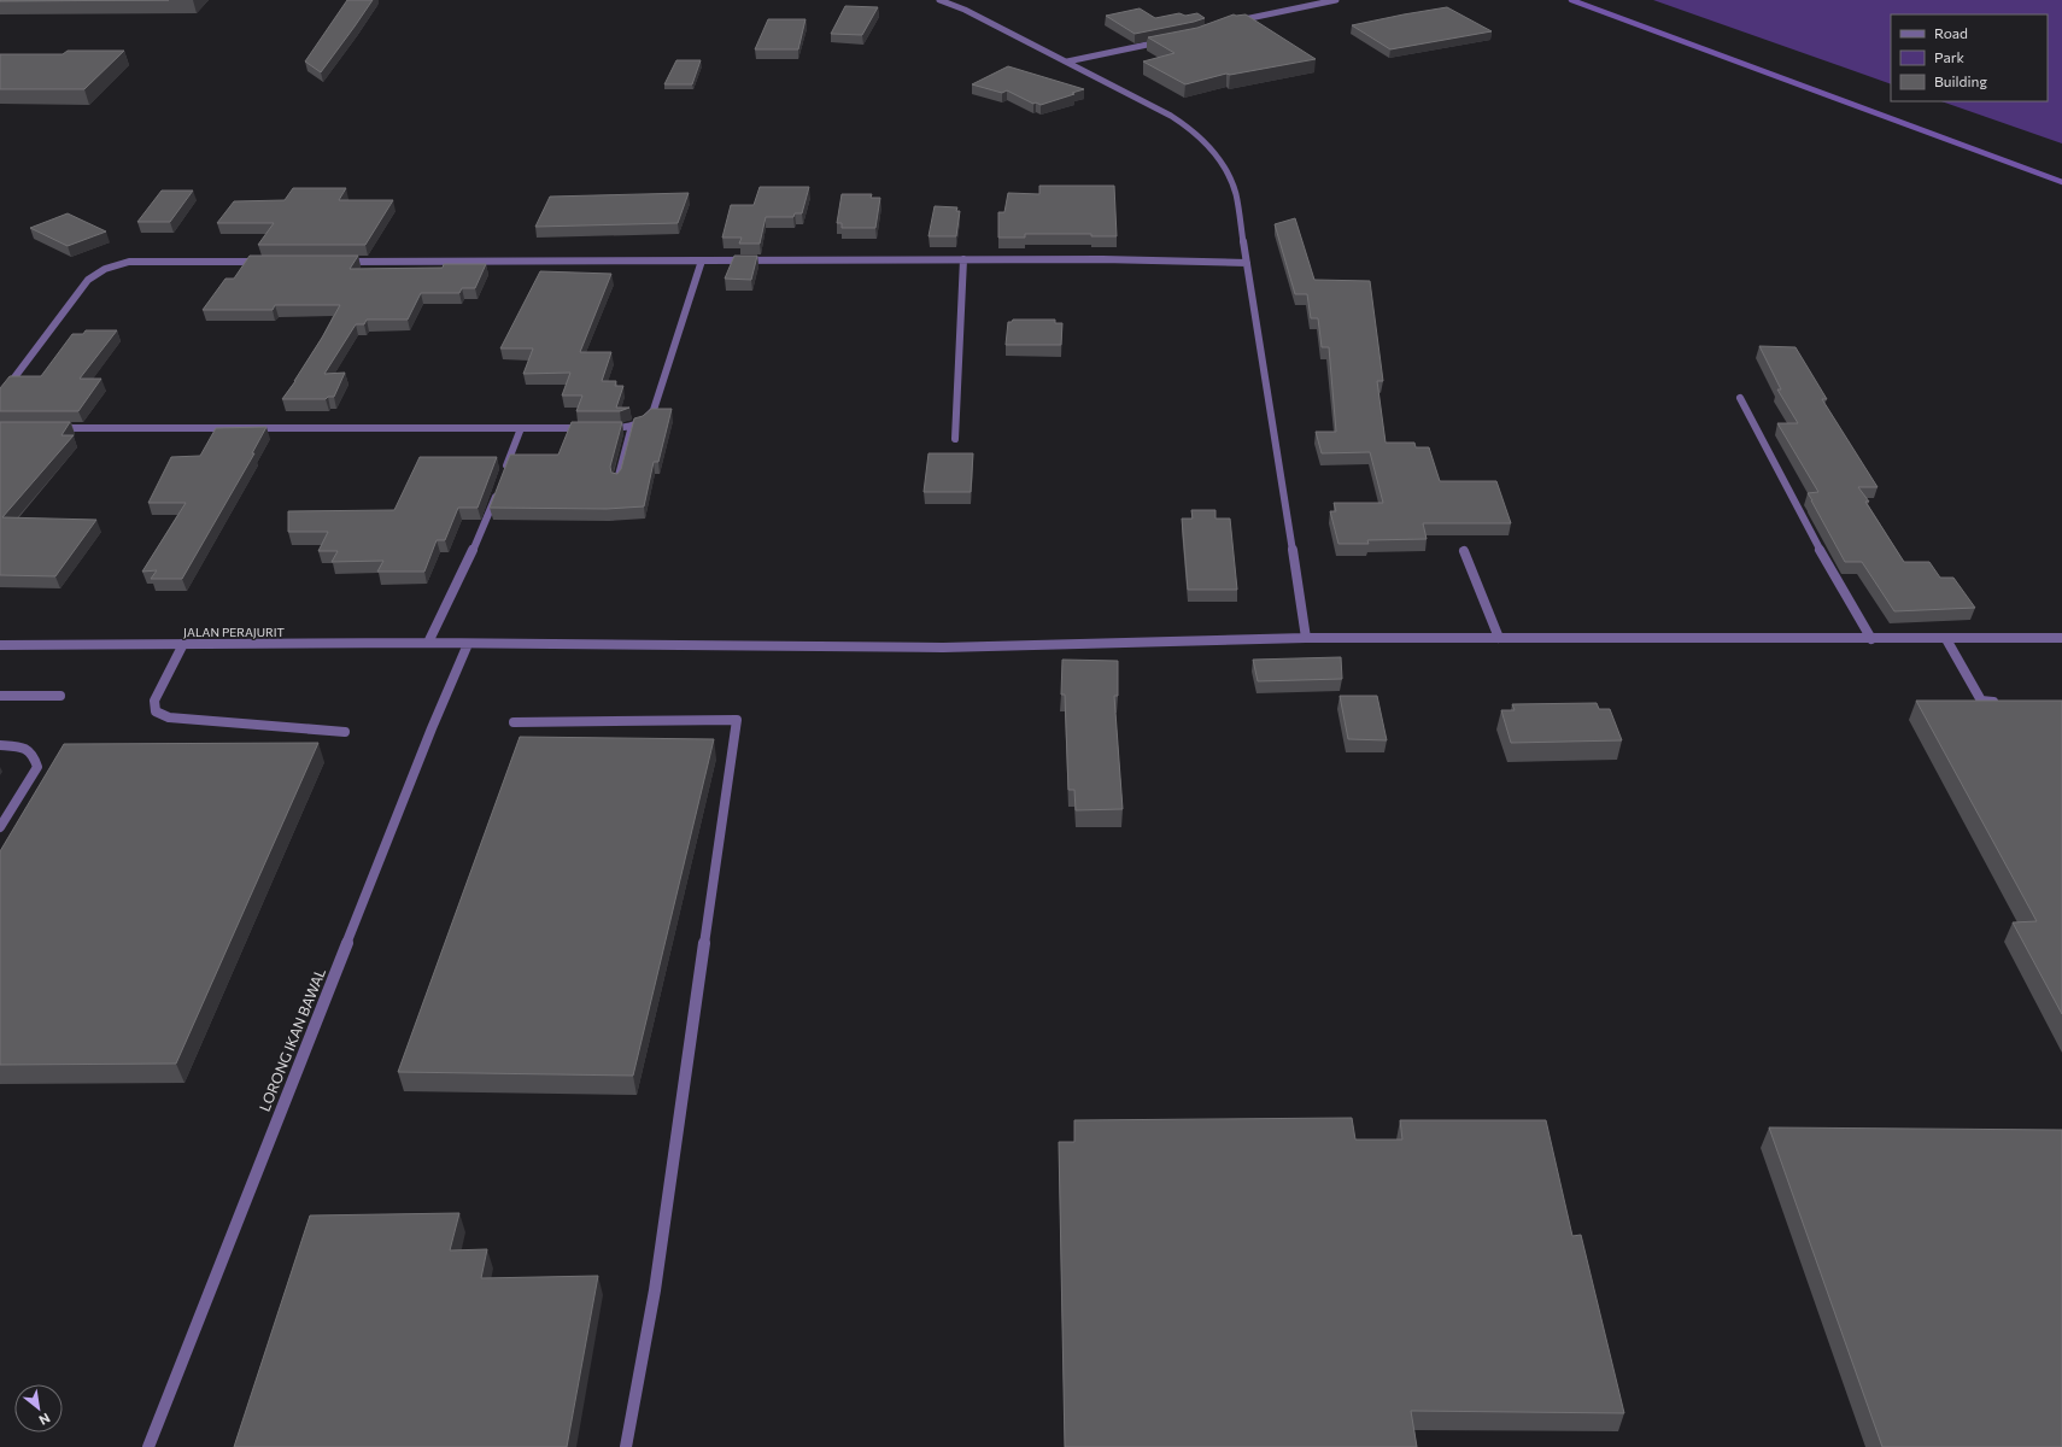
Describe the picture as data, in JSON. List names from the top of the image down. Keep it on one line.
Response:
{"streets":{"street":["JALAN PERAJURIT","LORONG IKAN BAWAL"]},"crossings":[["JALAN PERAJURIT","LORONG IKAN BAWAL"]],"legend":["Road","Park","Building"],"north":"bottom right"}
